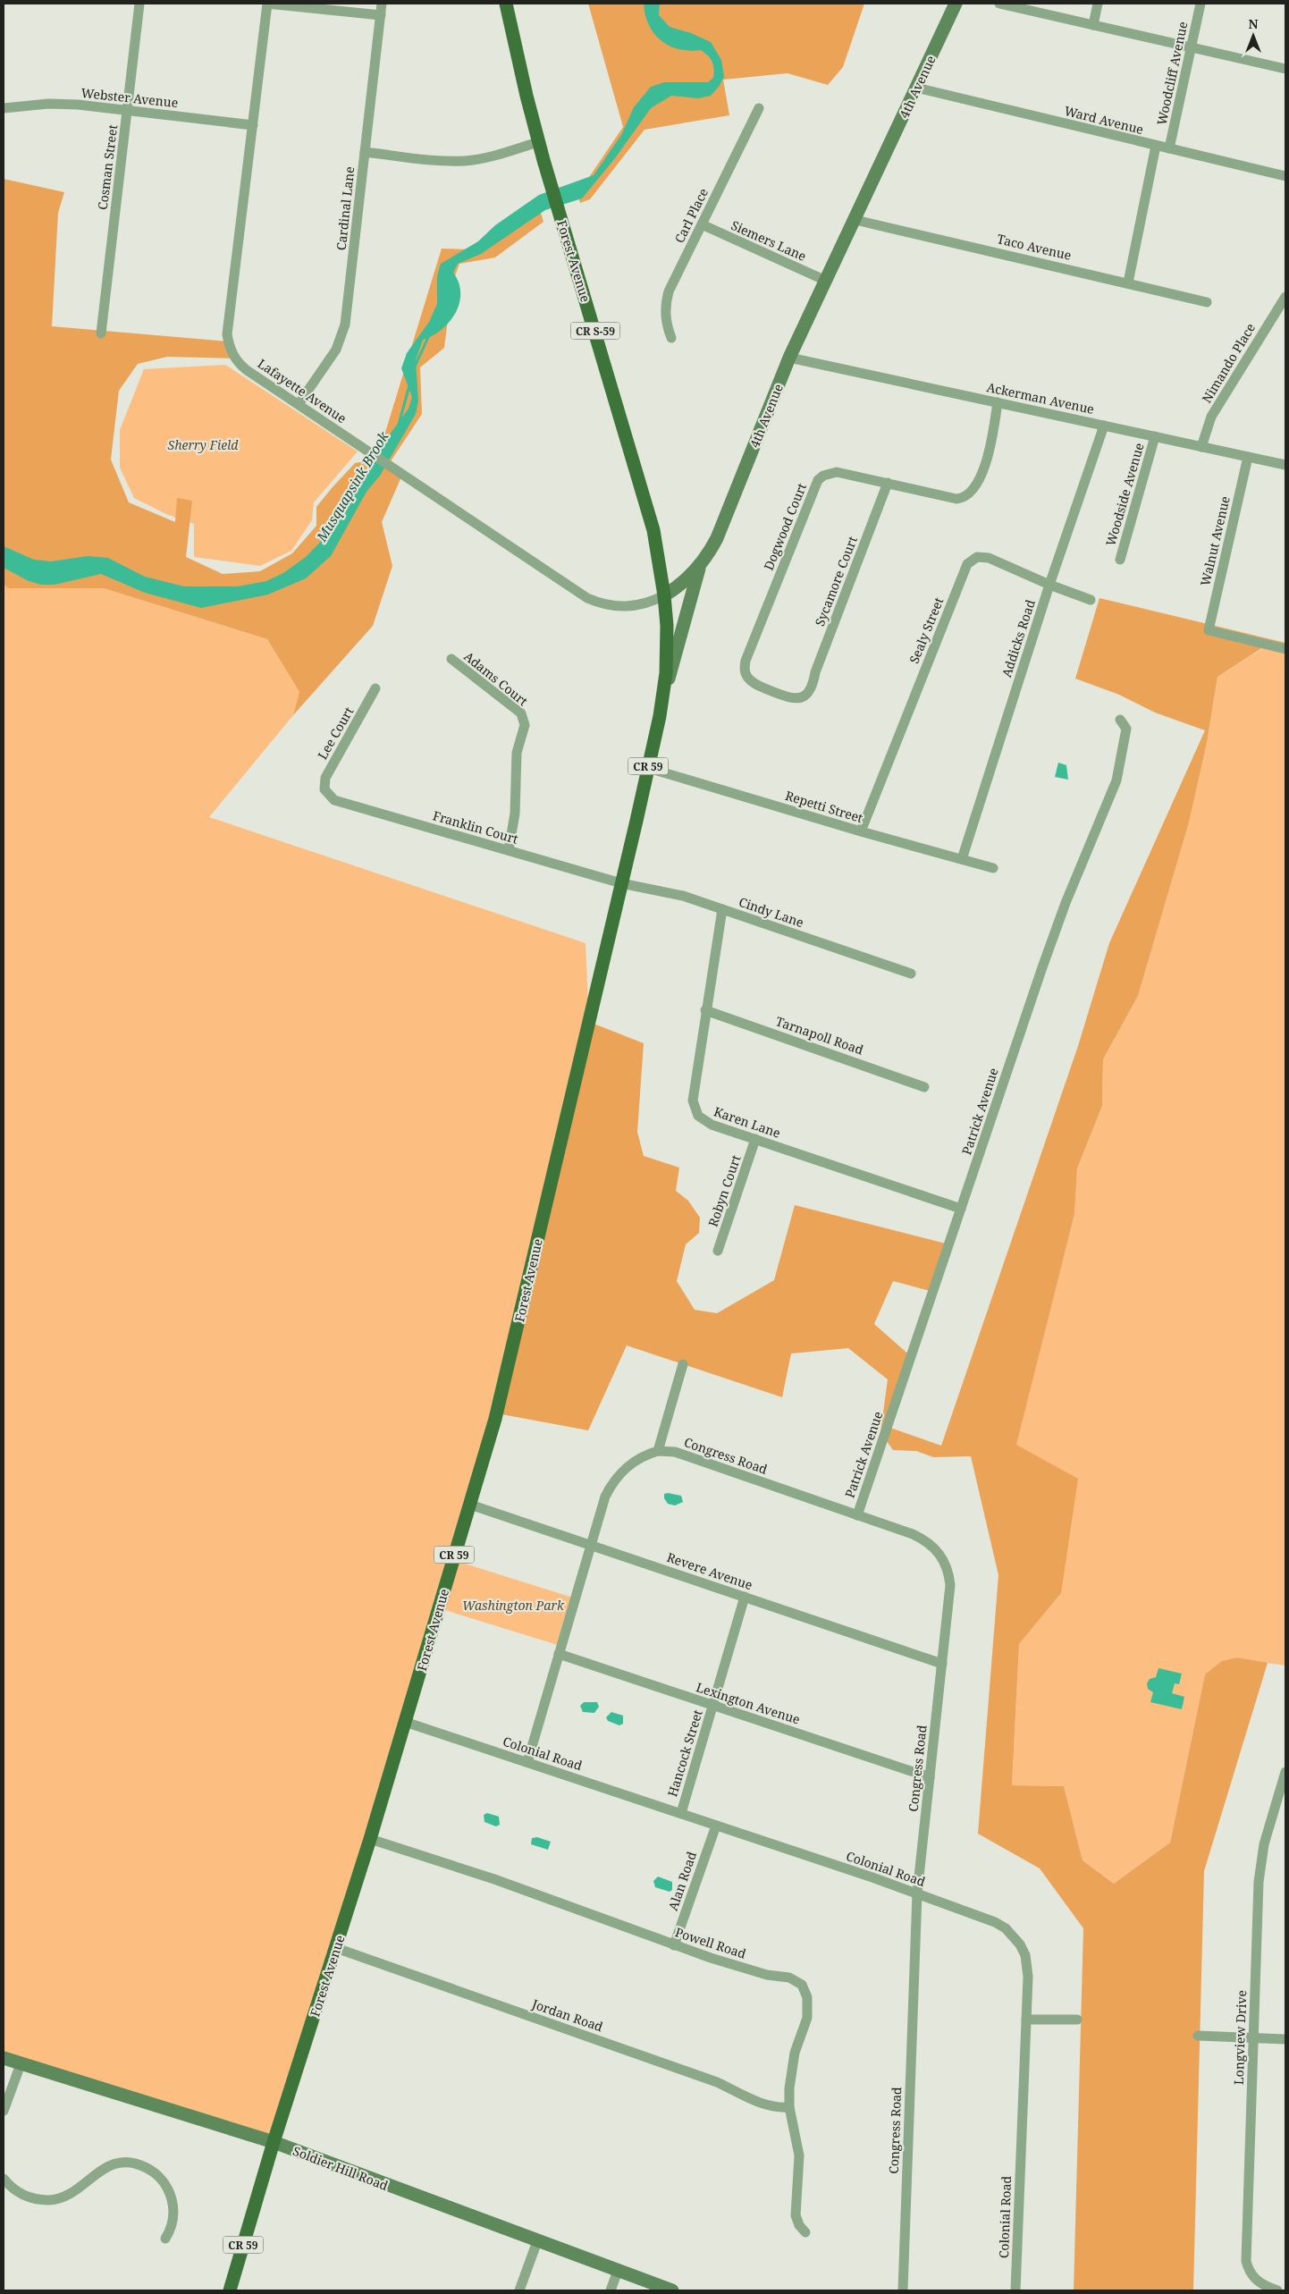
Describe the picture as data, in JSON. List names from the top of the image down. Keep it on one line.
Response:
{"streets":{"main road":["4th Avenue","Forest Avenue","CR S-59","CR 59","Soldier Hill Road"],"street":["Woodcliff Avenue","Webster Avenue","Ward Avenue","Cosman Street","Cardinal Lane","Carl Place","Siemers Lane","Taco Avenue","Nimando Place","Lafayette Avenue","Ackerman Avenue","Woodside Avenue","Dogwood Court","Walnut Avenue","Sycamore Court","Sealy Street","Addicks Road","Adams Court","Lee Court","Repetti Street","Franklin Court","Cindy Lane","Tarnapoll Road","Patrick Avenue","Karen Lane","Robyn Court","Congress Road","Revere Avenue","Lexington Avenue","Colonial Road","Hancock Street","Alan Road","Powell Road","Jordan Road","Longview Drive"]},"crossings":[["Woodcliff Avenue","Ward Avenue"],["4th Avenue","Ward Avenue"],["4th Avenue","Siemers Lane"],["4th Avenue","Taco Avenue"],["4th Avenue","Forest Avenue"],["4th Avenue","Lafayette Avenue"],["4th Avenue","Ackerman Avenue"],["4th Avenue","CR 59"],["Webster Avenue","Cosman Street"],["Webster Avenue","Lafayette Avenue"],["Cardinal Lane","Lafayette Avenue"],["Carl Place","Siemers Lane"],["Forest Avenue","Lafayette Avenue"],["Forest Avenue","CR 59"],["Forest Avenue","Franklin Court"],["Forest Avenue","Cindy Lane"],["Forest Avenue","Revere Avenue"],["Forest Avenue","Colonial Road"],["Forest Avenue","Powell Road"],["Forest Avenue","Jordan Road"],["Forest Avenue","Soldier Hill Road"],["Nimando Place","Ackerman Avenue"],["Lafayette Avenue","CR 59"],["Ackerman Avenue","Woodside Avenue"],["Ackerman Avenue","Dogwood Court"],["Ackerman Avenue","Walnut Avenue"],["Ackerman Avenue","Addicks Road"],["Dogwood Court","Sycamore Court"],["Sealy Street","Addicks Road"],["Sealy Street","Repetti Street"],["Addicks Road","Repetti Street"],["Adams Court","Franklin Court"],["Lee Court","Franklin Court"],["CR 59","Repetti Street"],["CR 59","Franklin Court"],["CR 59","Cindy Lane"],["Franklin Court","Cindy Lane"],["Cindy Lane","Karen Lane"],["Tarnapoll Road","Karen Lane"],["Patrick Avenue","Karen Lane"],["Patrick Avenue","Congress Road"],["Karen Lane","Robyn Court"],["Congress Road","Revere Avenue"],["Congress Road","Lexington Avenue"],["Congress Road","Colonial Road"],["Revere Avenue","Hancock Street"],["Lexington Avenue","Hancock Street"],["Colonial Road","Hancock Street"],["Colonial Road","Alan Road"],["Alan Road","Powell Road"],["Powell Road","Jordan Road"]],"water":["Musquapsink Brook"],"parks":["Sherry Field","Washington Park"],"north":"top"}
